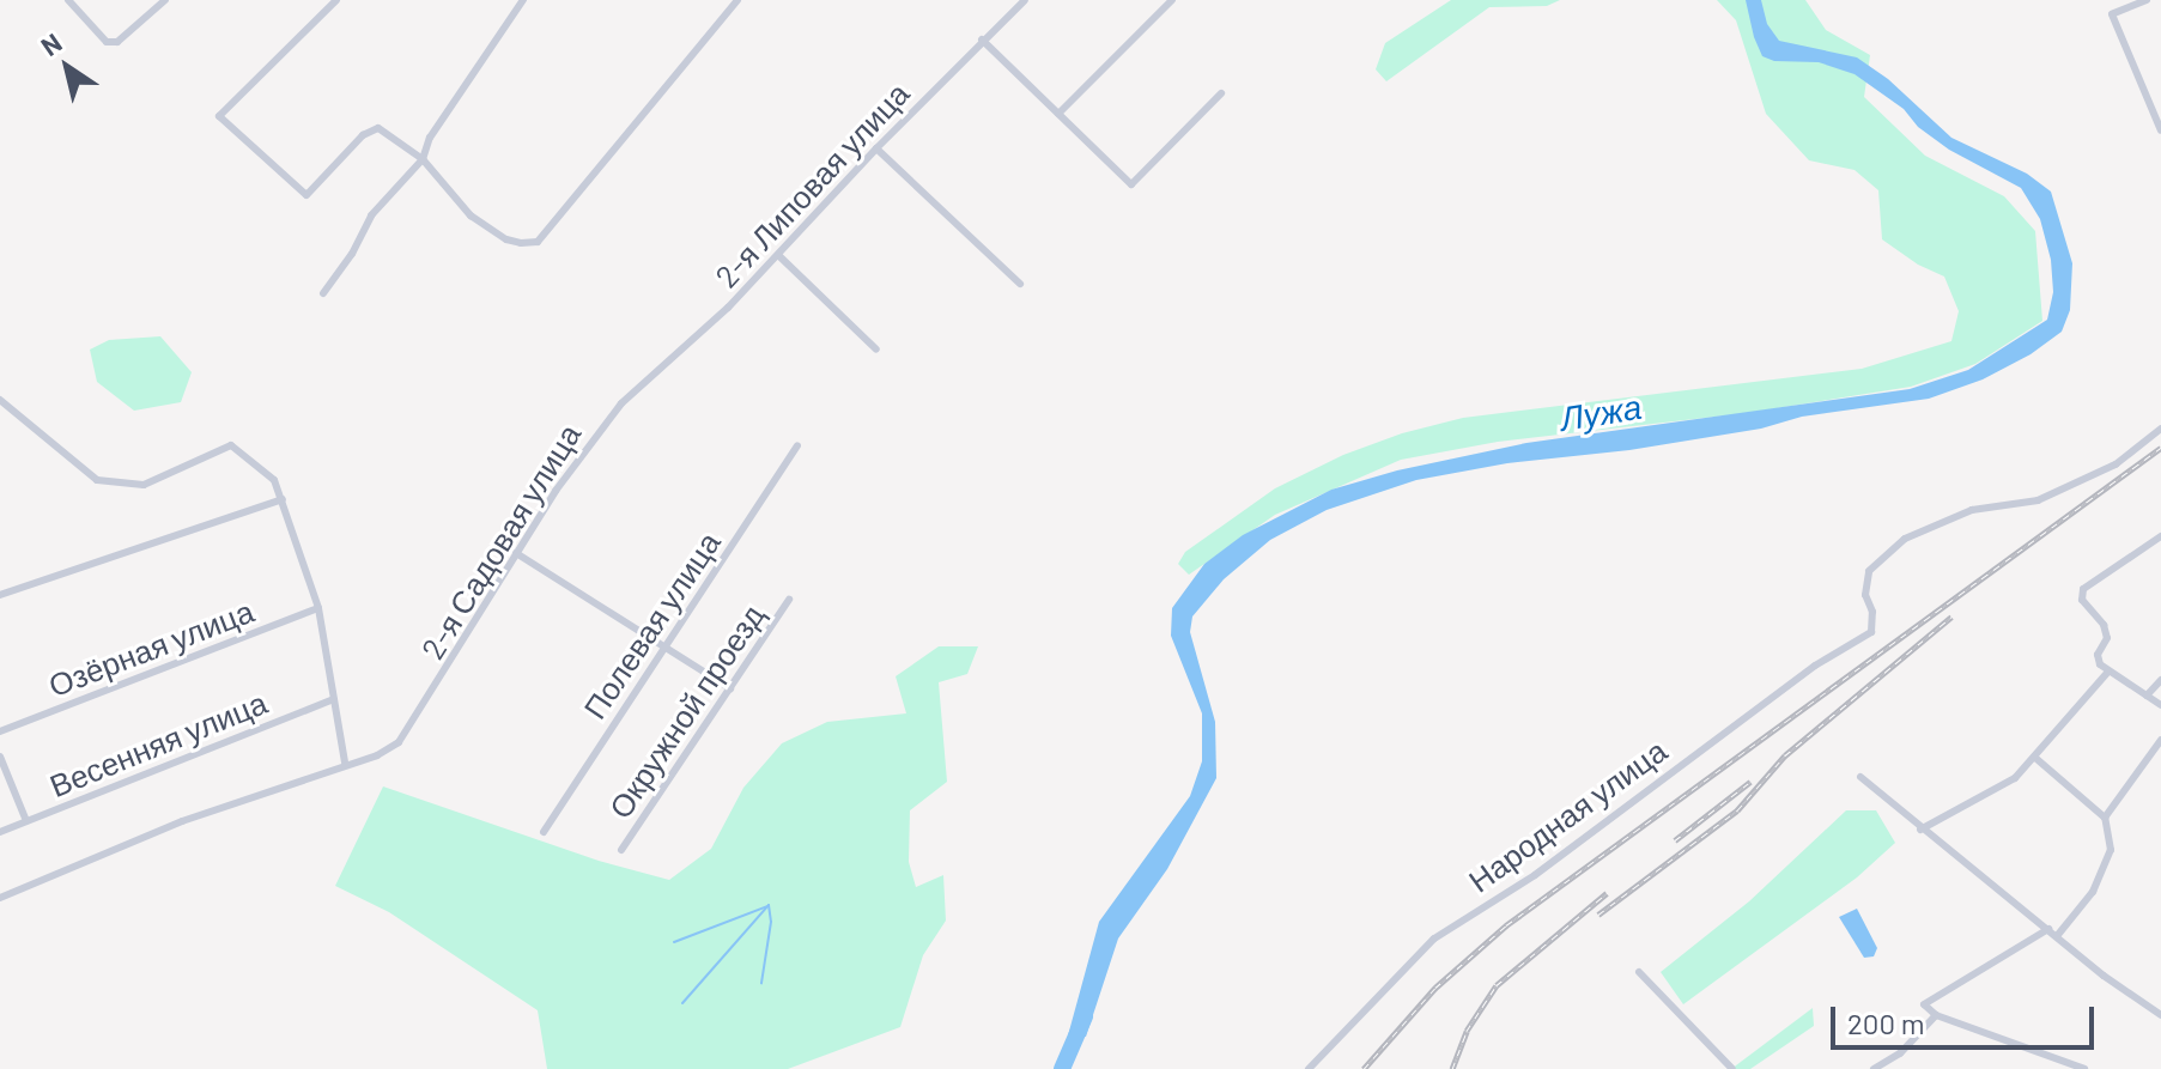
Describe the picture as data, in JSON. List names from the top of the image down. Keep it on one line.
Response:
{"streets":{"street":["2-я Липовая улица","2-я Садовая улица","Полевая улица","Озёрная улица","Окружной проезд","Весенняя улица","Народная улица"]},"crossings":[["2-я Липовая улица","2-я Садовая улица"]],"water":["Лужа"],"scale_bar":"200 m","north":"top left"}
